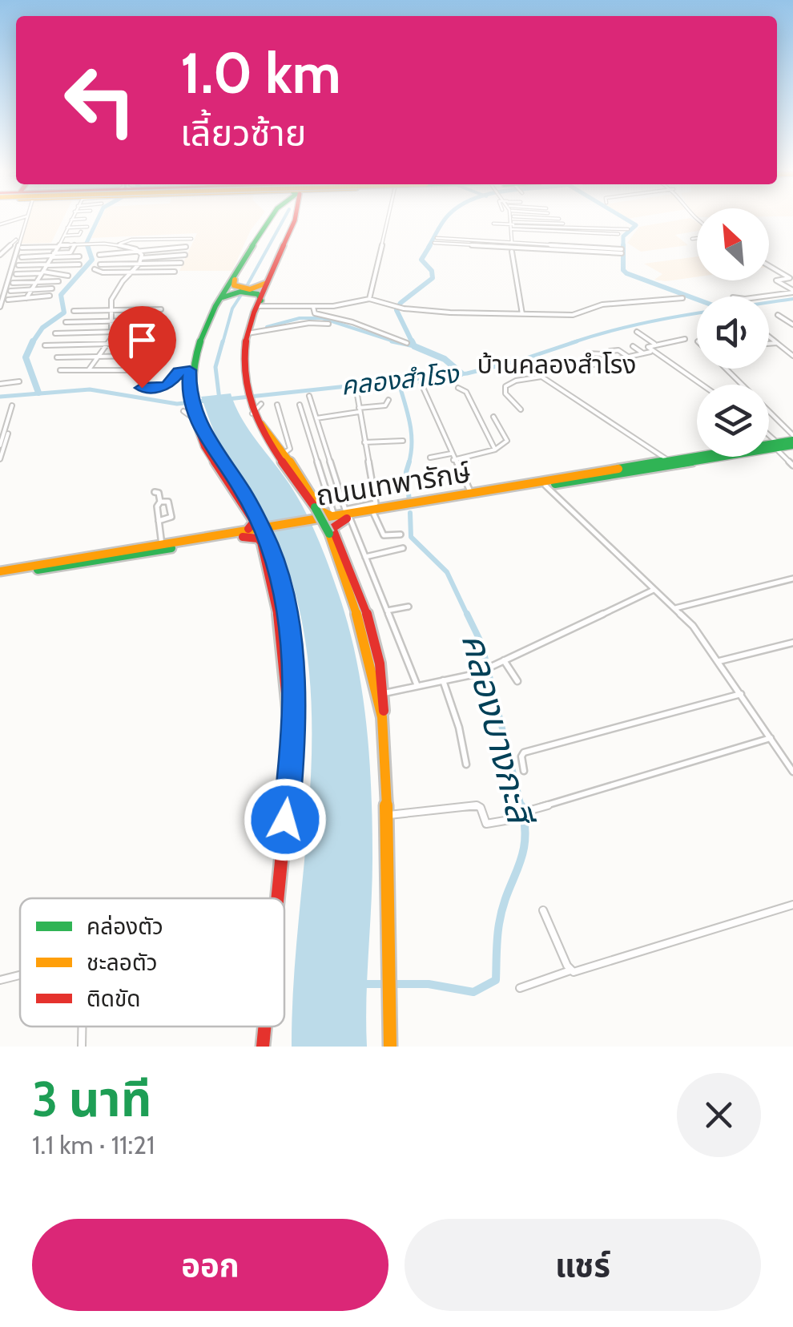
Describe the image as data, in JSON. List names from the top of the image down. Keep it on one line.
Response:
{"streets":{"main road":["ถนนเทพารักษ์"]},"districts":["บ้านคลองสำโรง"],"water":["คลองสำโรง","คลองบางกะสี"],"legend":["คล่องตัว","ชะลอตัว","ติดขัด"],"north":"top left","page":{"turn":["1.0 km","เลี้ยวซ้าย"],"heading":["3 นาที","1.1 km · 11:21"],"buttons":["ออก","แชร์"]}}
